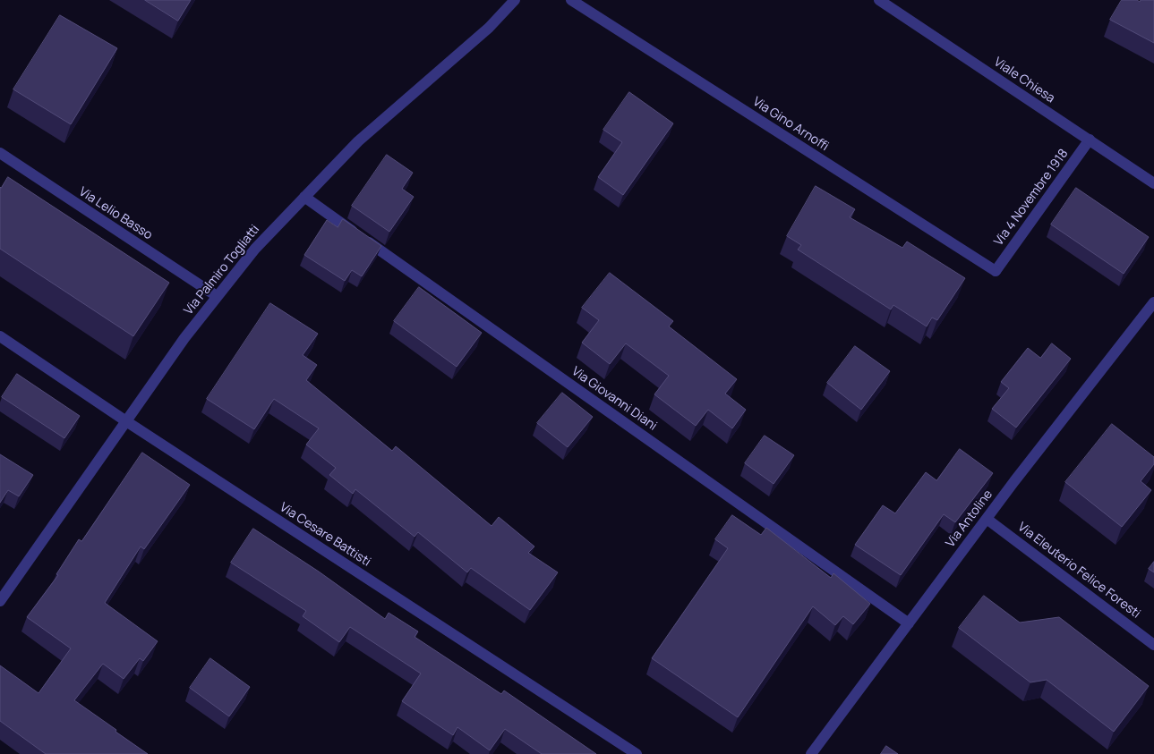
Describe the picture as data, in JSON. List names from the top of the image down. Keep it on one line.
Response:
{"streets":{"street":["Viale Chiesa","Via Gino Arnoffi","Via 4 Novembre 1918","Via Lelio Basso","Via Palmiro Togliatti","Via Giovanni Diani","Via Antoline","Via Cesare Battisti","Via Eleuterio Felice Foresti"]},"crossings":[["Viale Chiesa","Via 4 Novembre 1918"],["Via Gino Arnoffi","Via 4 Novembre 1918"],["Via Lelio Basso","Via Palmiro Togliatti"],["Via Palmiro Togliatti","Via Giovanni Diani"],["Via Palmiro Togliatti","Via Cesare Battisti"],["Via Giovanni Diani","Via Antoline"],["Via Antoline","Via Eleuterio Felice Foresti"]]}
